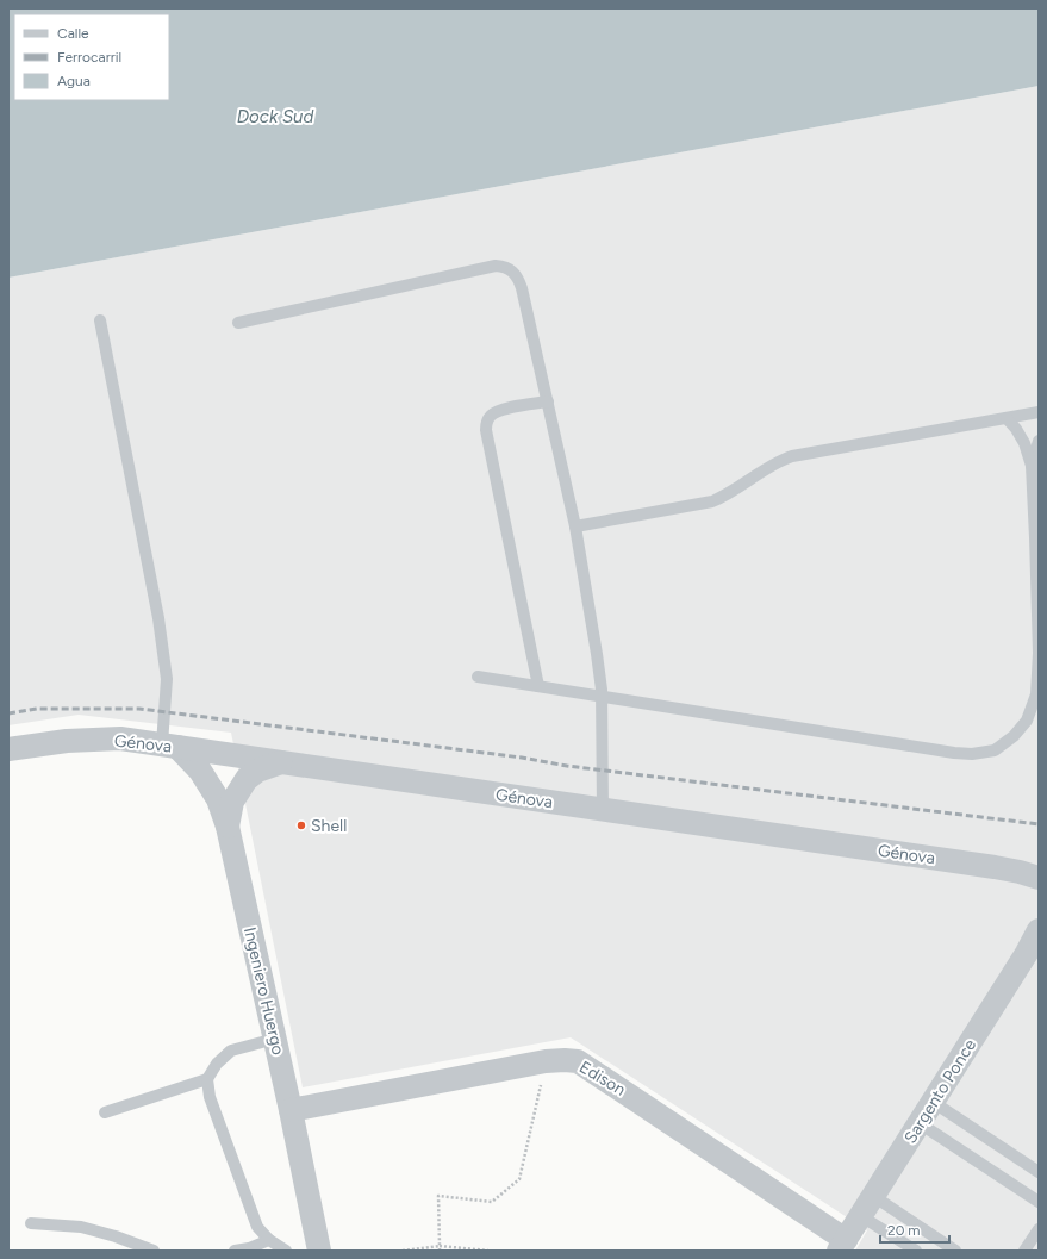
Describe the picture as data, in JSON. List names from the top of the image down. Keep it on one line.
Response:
{"streets":{"street":["Génova","Ingeniero Huergo","Edison","Sargento Ponce"]},"crossings":[["Génova","Ingeniero Huergo"],["Ingeniero Huergo","Edison"],["Edison","Sargento Ponce"]],"water":["Dock Sud"],"places":["Shell"],"legend":["Calle","Ferrocarril","Agua"],"scale_bar":"20 m"}
